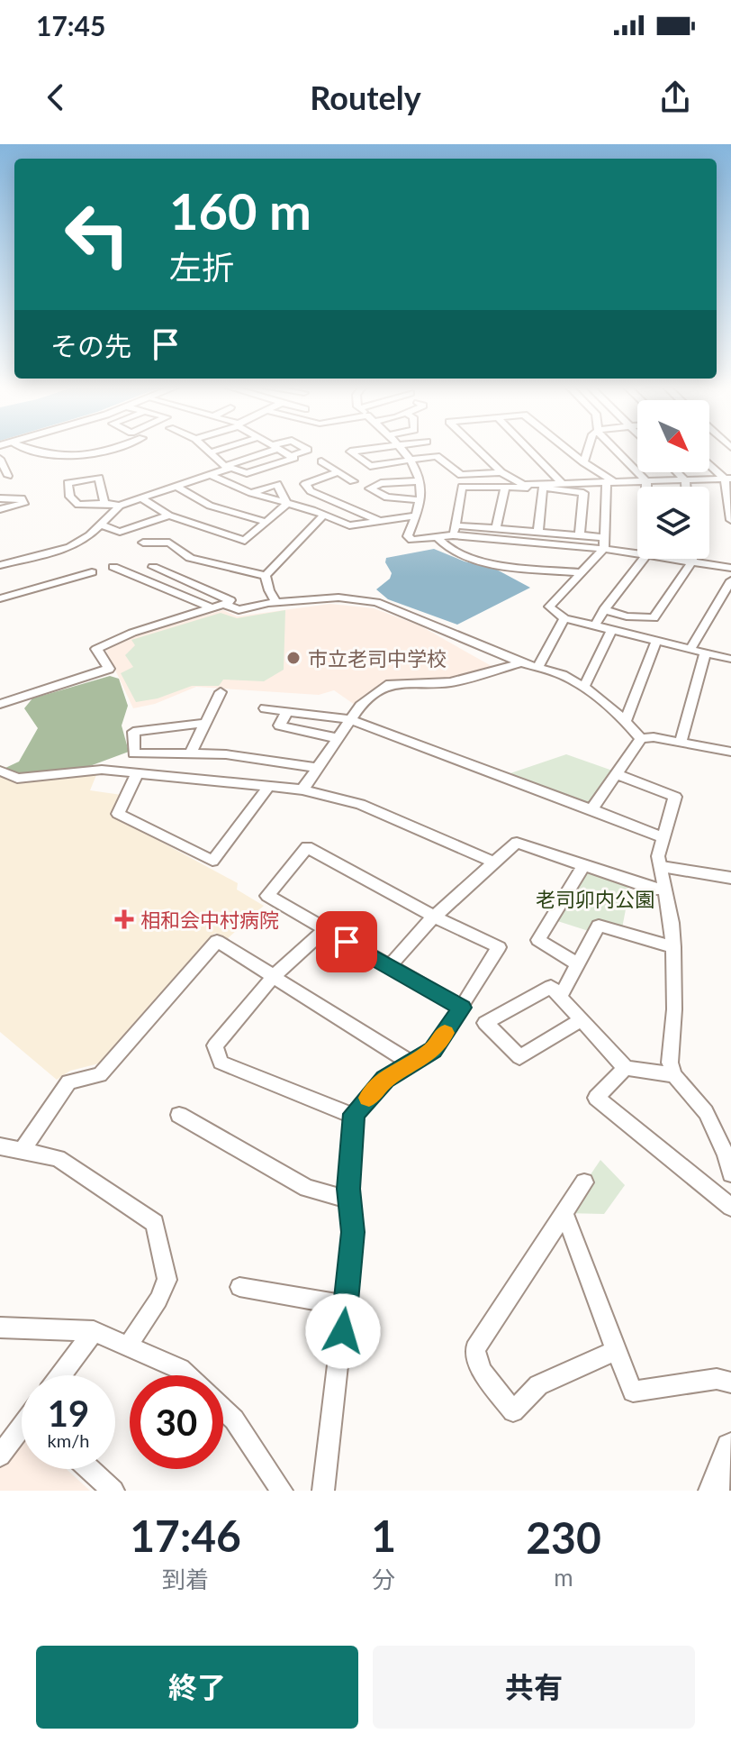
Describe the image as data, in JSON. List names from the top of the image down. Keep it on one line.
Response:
{"parks":["老司卯内公園"],"places":{"other":["市立老司中学校"],"health":["相和会中村病院"]},"north":"bottom right","page":{"status":"17:45","header":"Routely","turn":["160 m","左折"],"then":"その先","speed":"19 km/h","limit":"30","eta":["17:46","到着","1","分","230","m"],"buttons":["終了","共有"]}}
